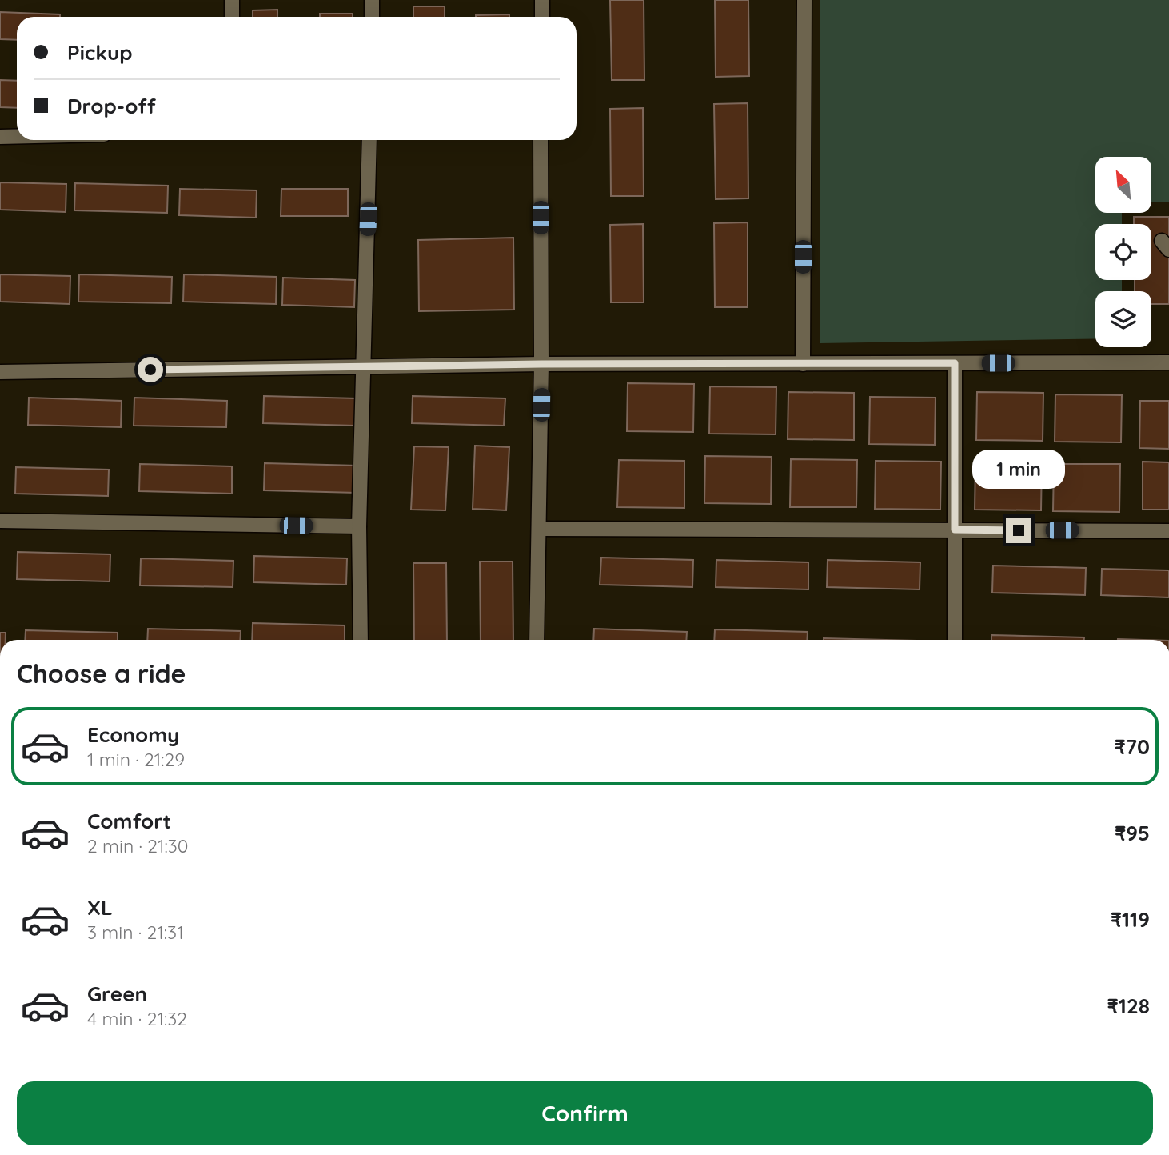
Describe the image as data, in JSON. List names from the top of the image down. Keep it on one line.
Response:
{"north":"top left","page":{"banner":["Pickup","Drop-off"],"bubble":"1 min","heading":"Choose a ride","list":[{"name":"Economy","note":"1 min · 21:29","value":"₹70"},{"name":"Comfort","note":"2 min · 21:30","value":"₹95"},{"name":"XL","note":"3 min · 21:31","value":"₹119"},{"name":"Green","note":"4 min · 21:32","value":"₹128"}],"buttons":"Confirm"}}
